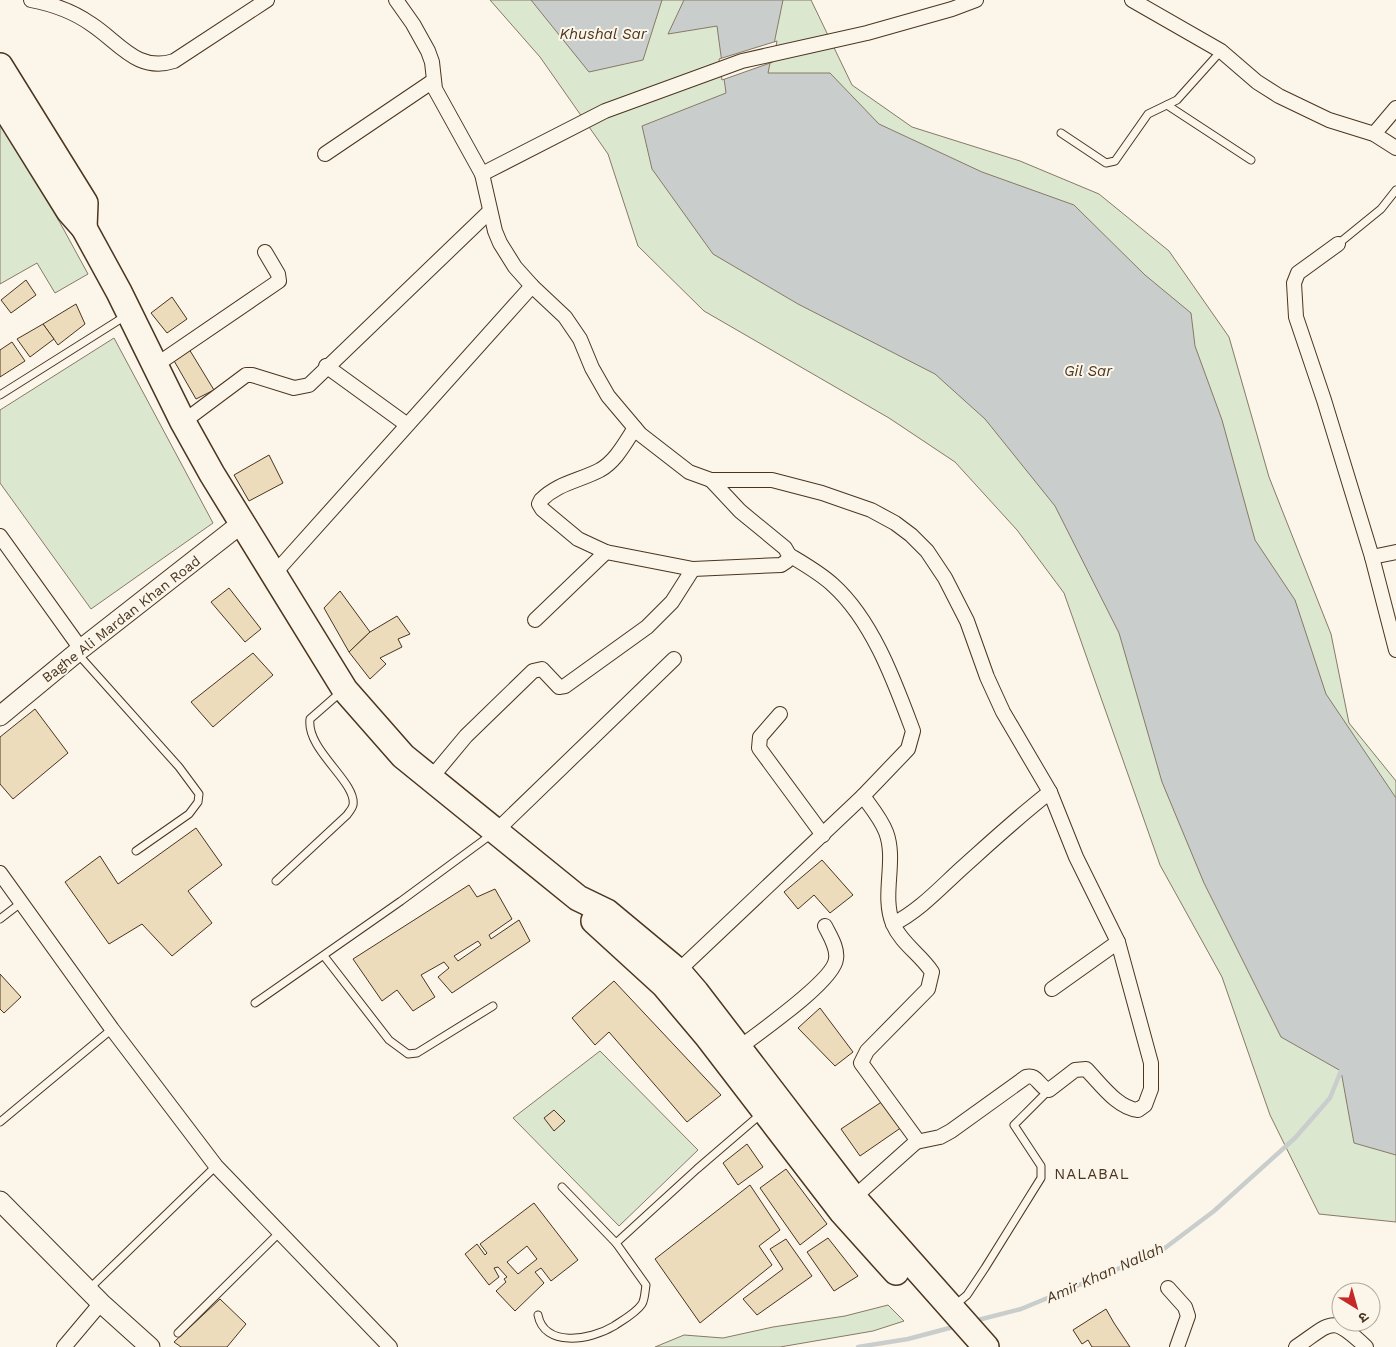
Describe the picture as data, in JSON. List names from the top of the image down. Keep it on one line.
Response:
{"streets":{"main road":["Baghe Ali Mardan Khan Road"]},"districts":["NALABAL"],"water":["Khushal Sar","Gil Sar","Amir Khan Nallah"],"north":"bottom right"}
